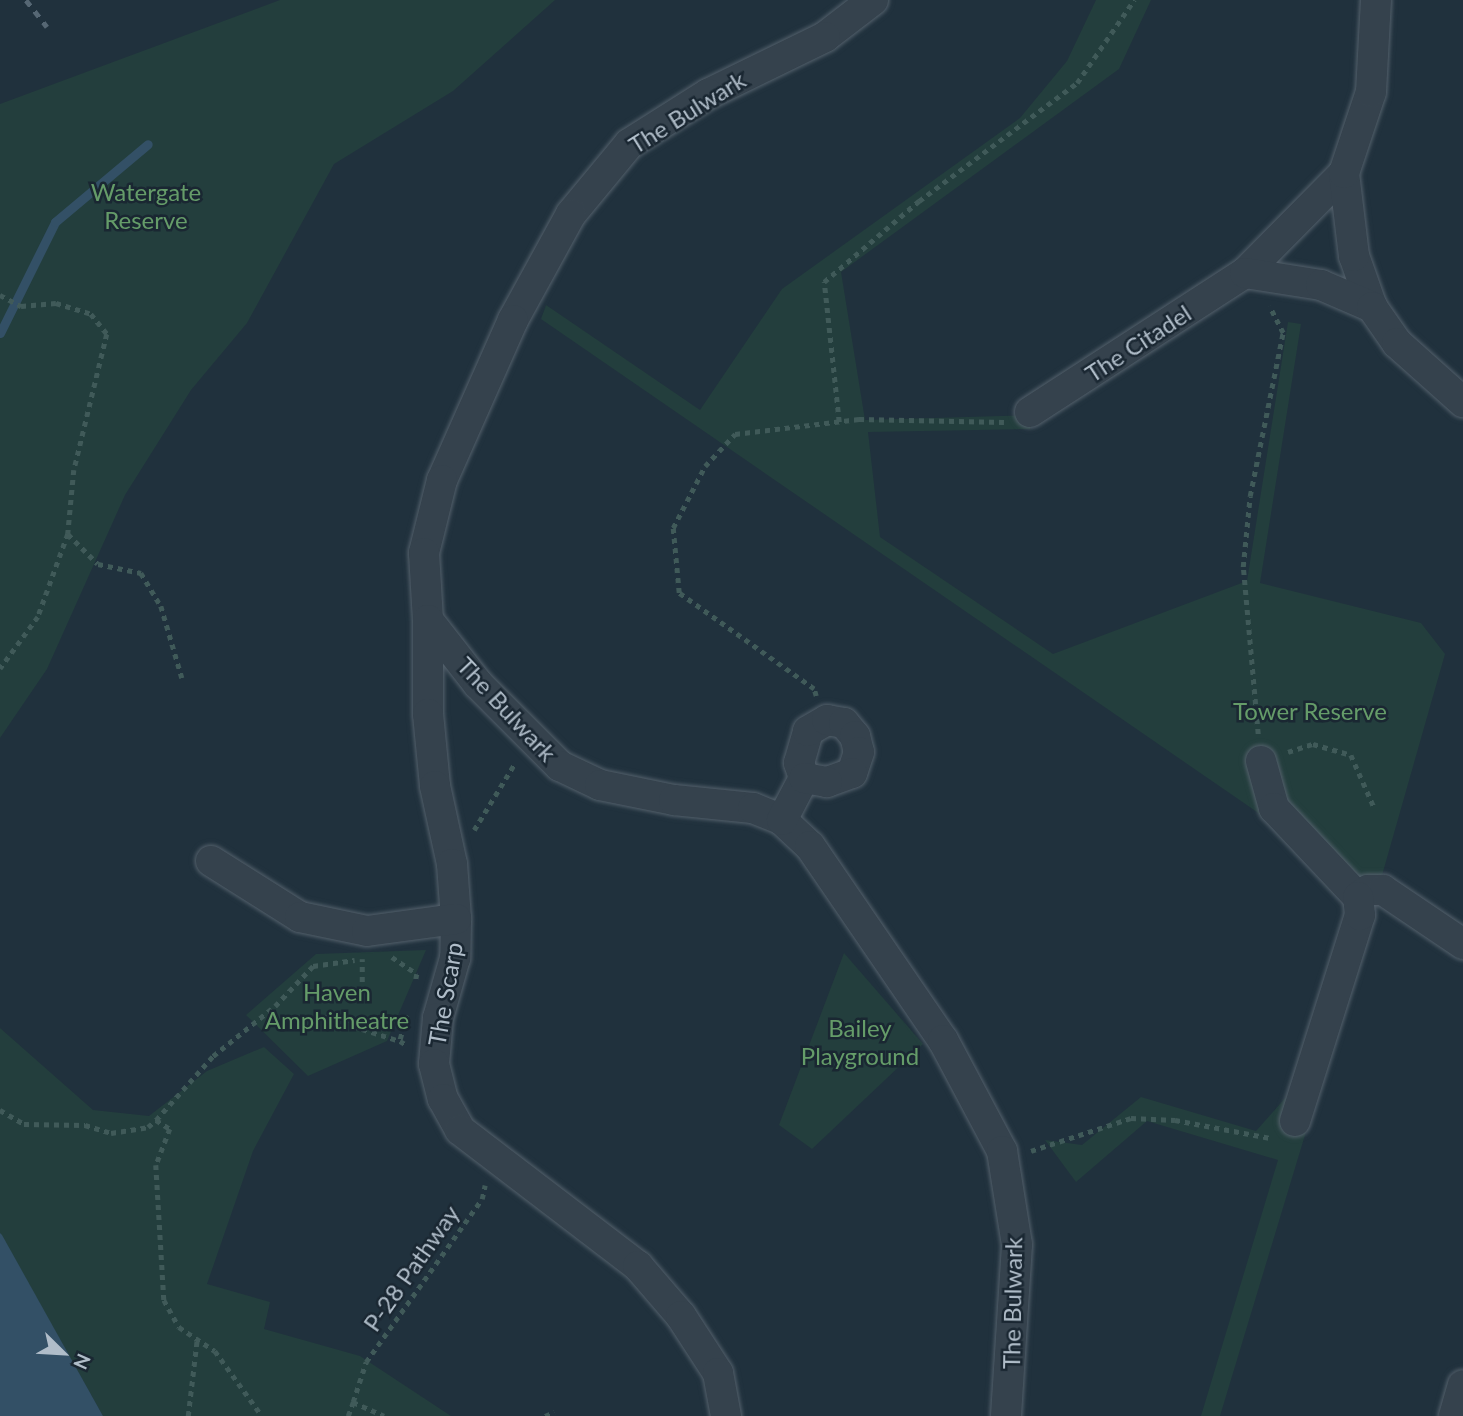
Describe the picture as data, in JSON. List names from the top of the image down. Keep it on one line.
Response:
{"streets":{"street":["The Bulwark","The Citadel","The Scarp"],"path":["P-28 Pathway"]},"crossings":[["The Bulwark","The Scarp"],["The Scarp","P-28 Pathway"]],"parks":["Watergate Reserve","Tower Reserve","Haven Amphitheatre","Bailey Playground"],"north":"bottom right"}
